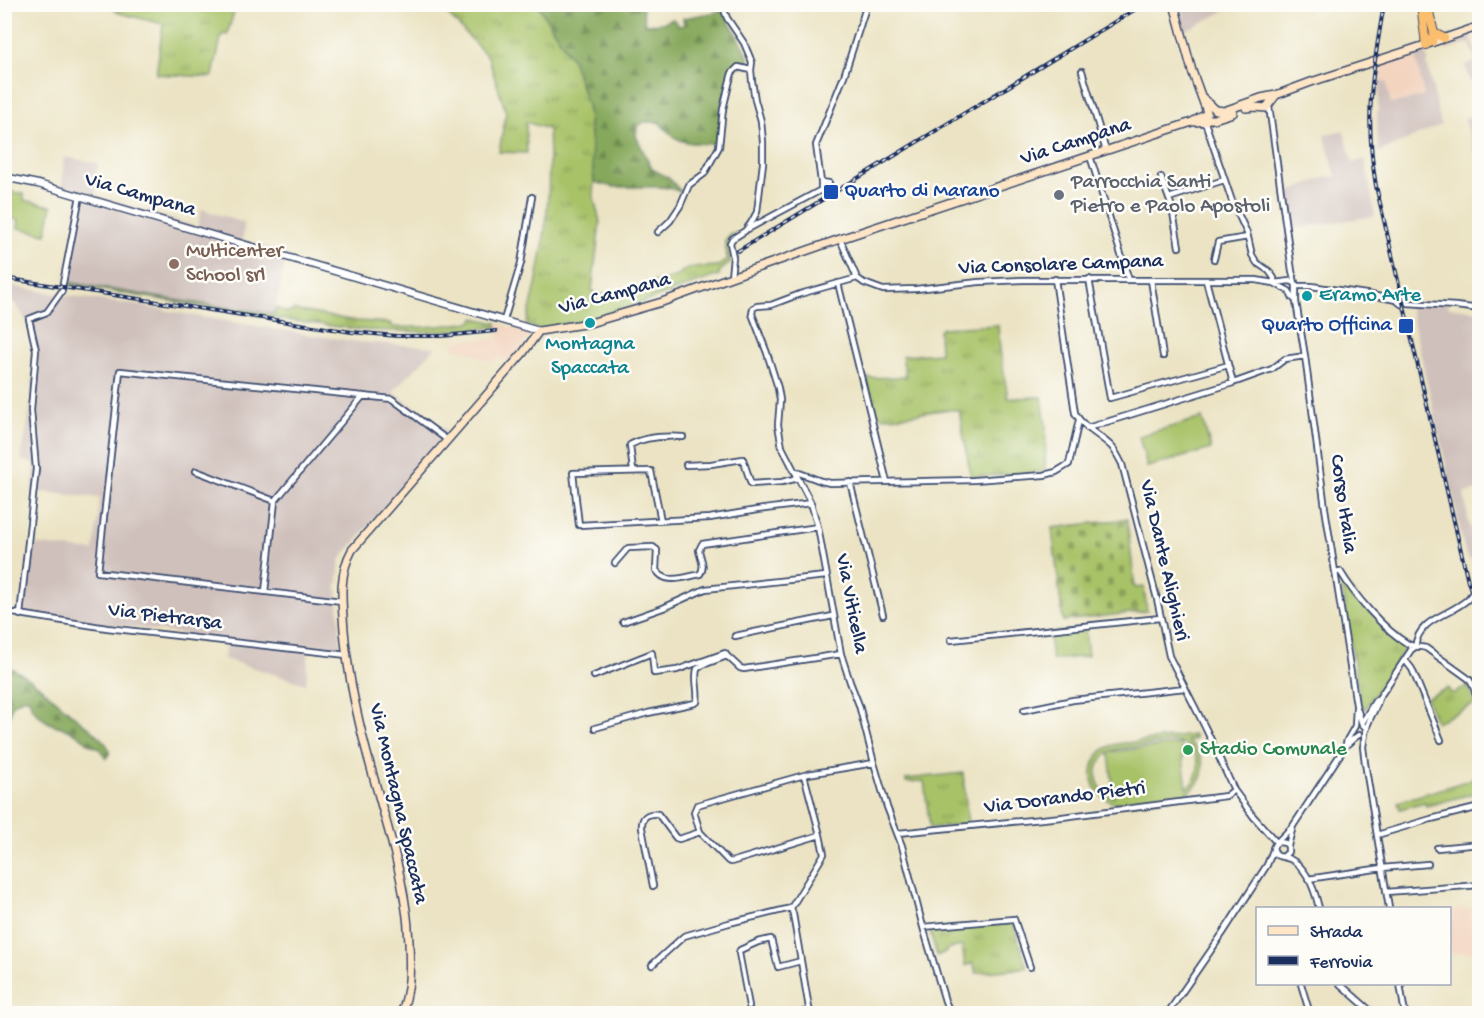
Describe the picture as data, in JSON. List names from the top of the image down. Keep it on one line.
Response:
{"streets":{"main road":["Via Campana","Via Montagna Spaccata"],"street":["Via Consolare Campana","Corso Italia","Via Dante Alighieri","Via Viticella","Via Pietrarsa","Via Dorando Pietri"]},"crossings":[["Via Campana","Corso Italia"],["Via Campana","Via Montagna Spaccata"],["Via Consolare Campana","Corso Italia"],["Via Consolare Campana","Via Dante Alighieri"],["Via Consolare Campana","Via Viticella"],["Via Dante Alighieri","Via Dorando Pietri"],["Via Viticella","Via Dorando Pietri"],["Via Pietrarsa","Via Montagna Spaccata"]],"places":{"transit":["Quarto di Marano","Quarto Officina"],"other":["Parrocchia Santi Pietro e Paolo Apostoli","Multicenter School srl","Eramo Arte","Montagna Spaccata","Stadio Comunale"]},"legend":["Strada","Ferrovia"]}
